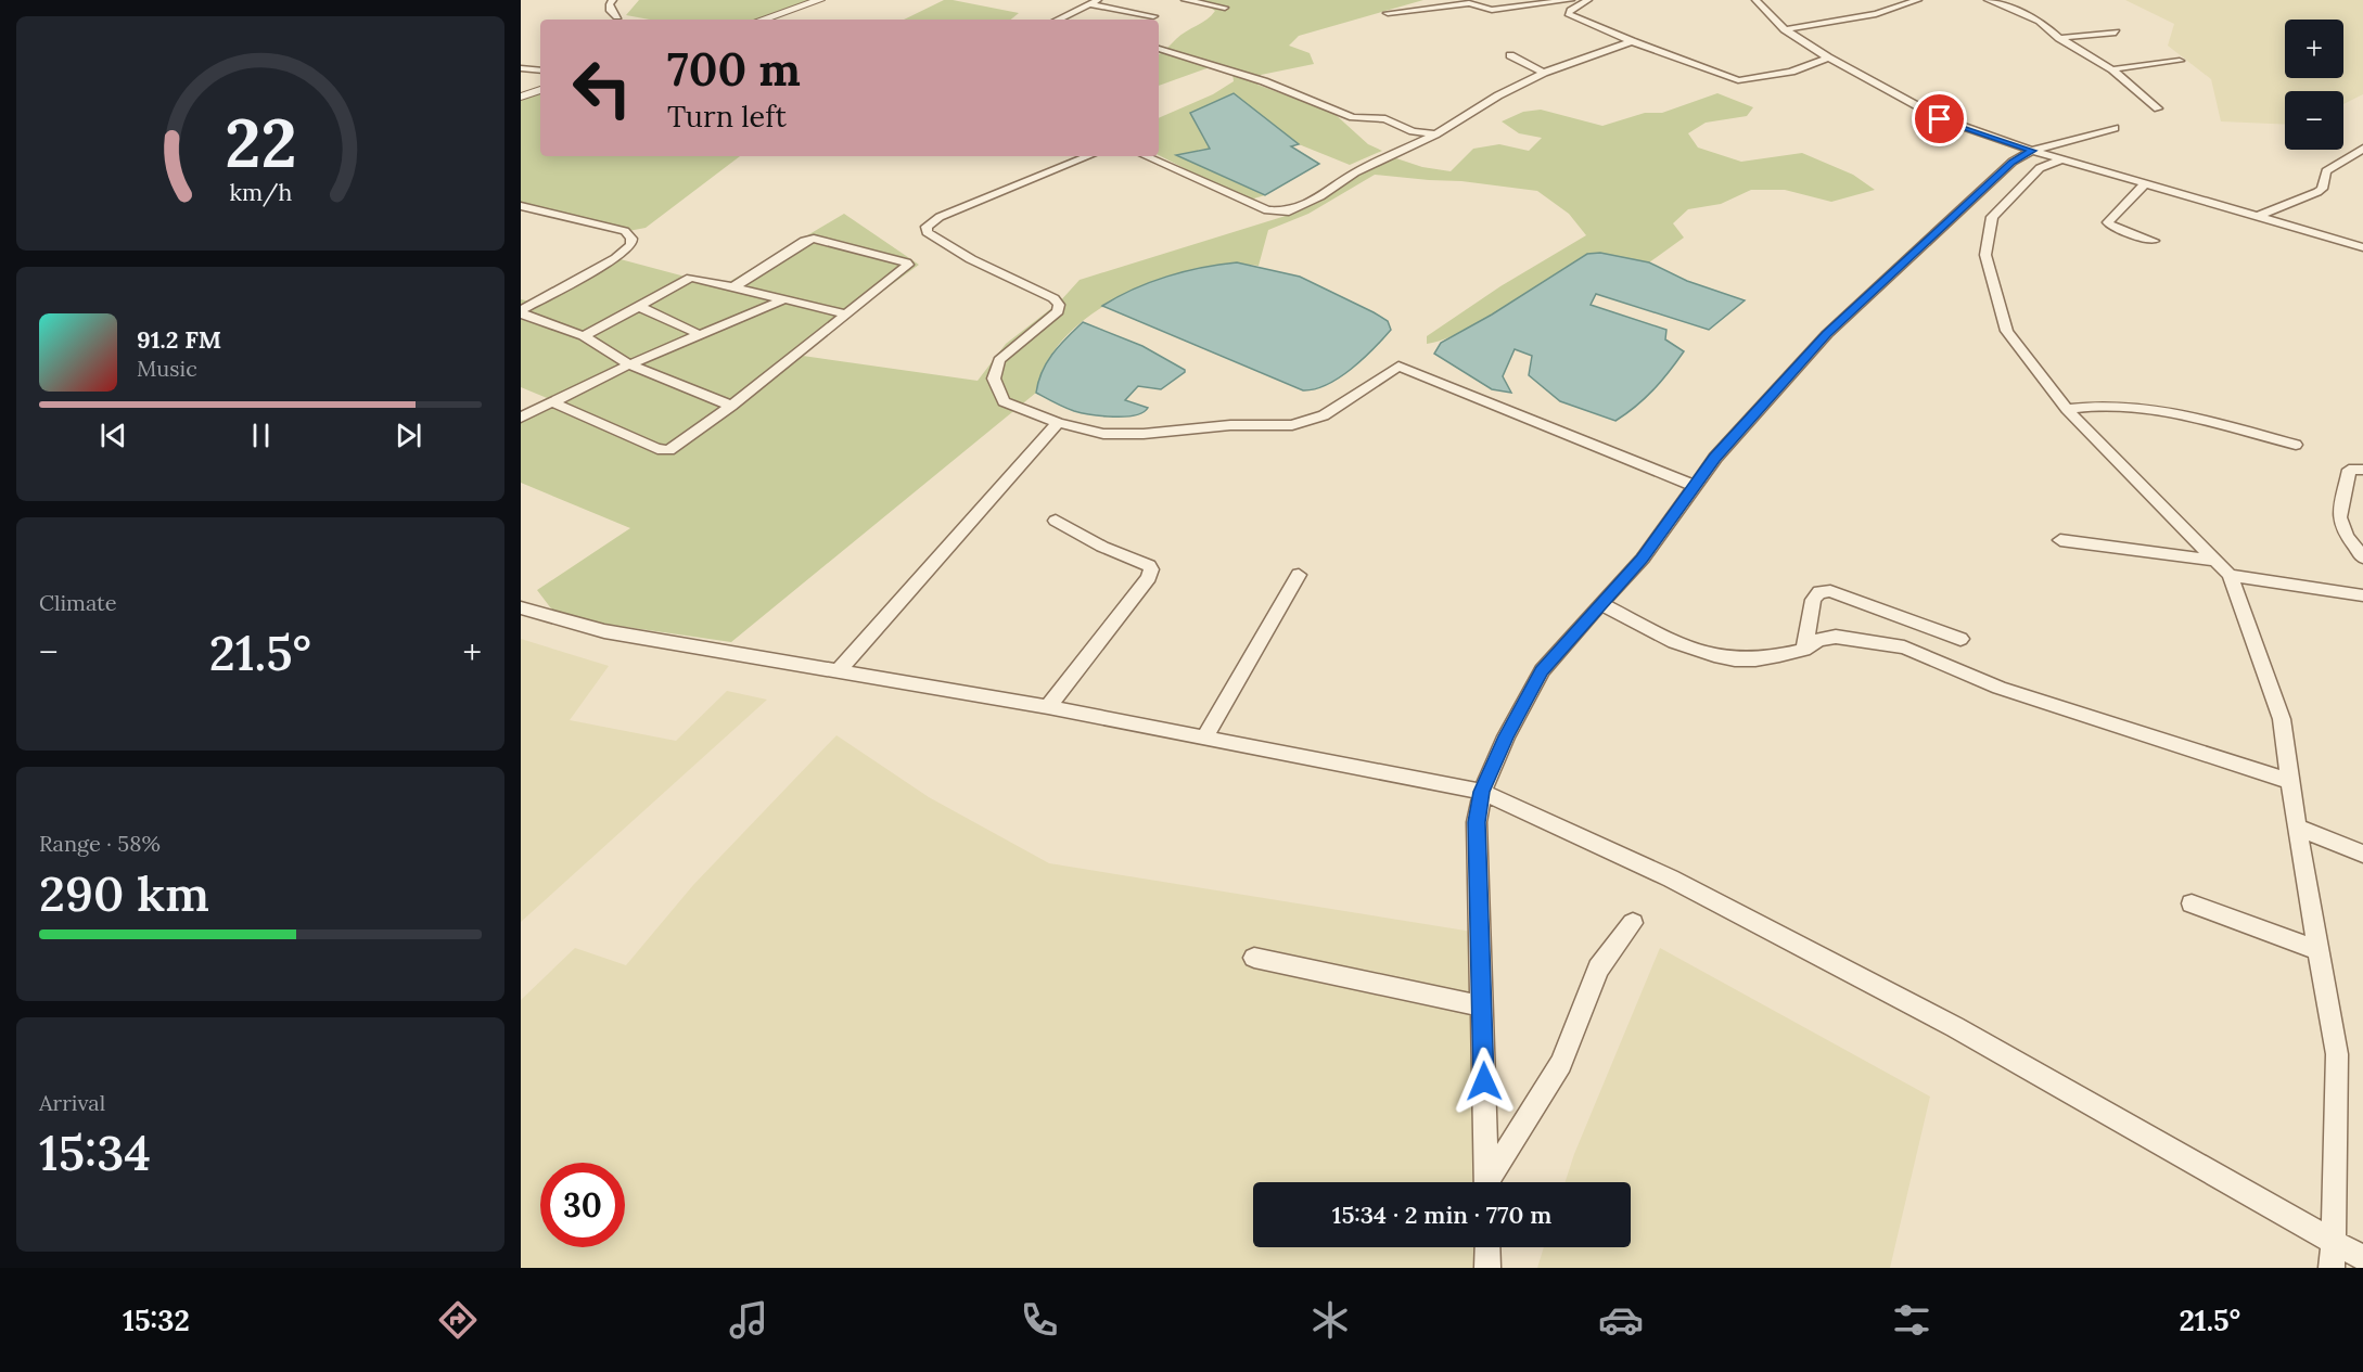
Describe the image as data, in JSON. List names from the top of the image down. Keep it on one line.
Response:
{"page":{"map_buttons":["+","−"],"turn":["700 m","Turn left"],"song":["91.2 FM","Music"],"tile":["Climate",["Range · 58%","290 km"],["Arrival","15:34"]],"heat":["−","21.5°","+"],"limit":"30","trip":"15:34 · 2 min · 770 m","tabs":["15:32","21.5°"],"gauge":["22","km/h"]}}
